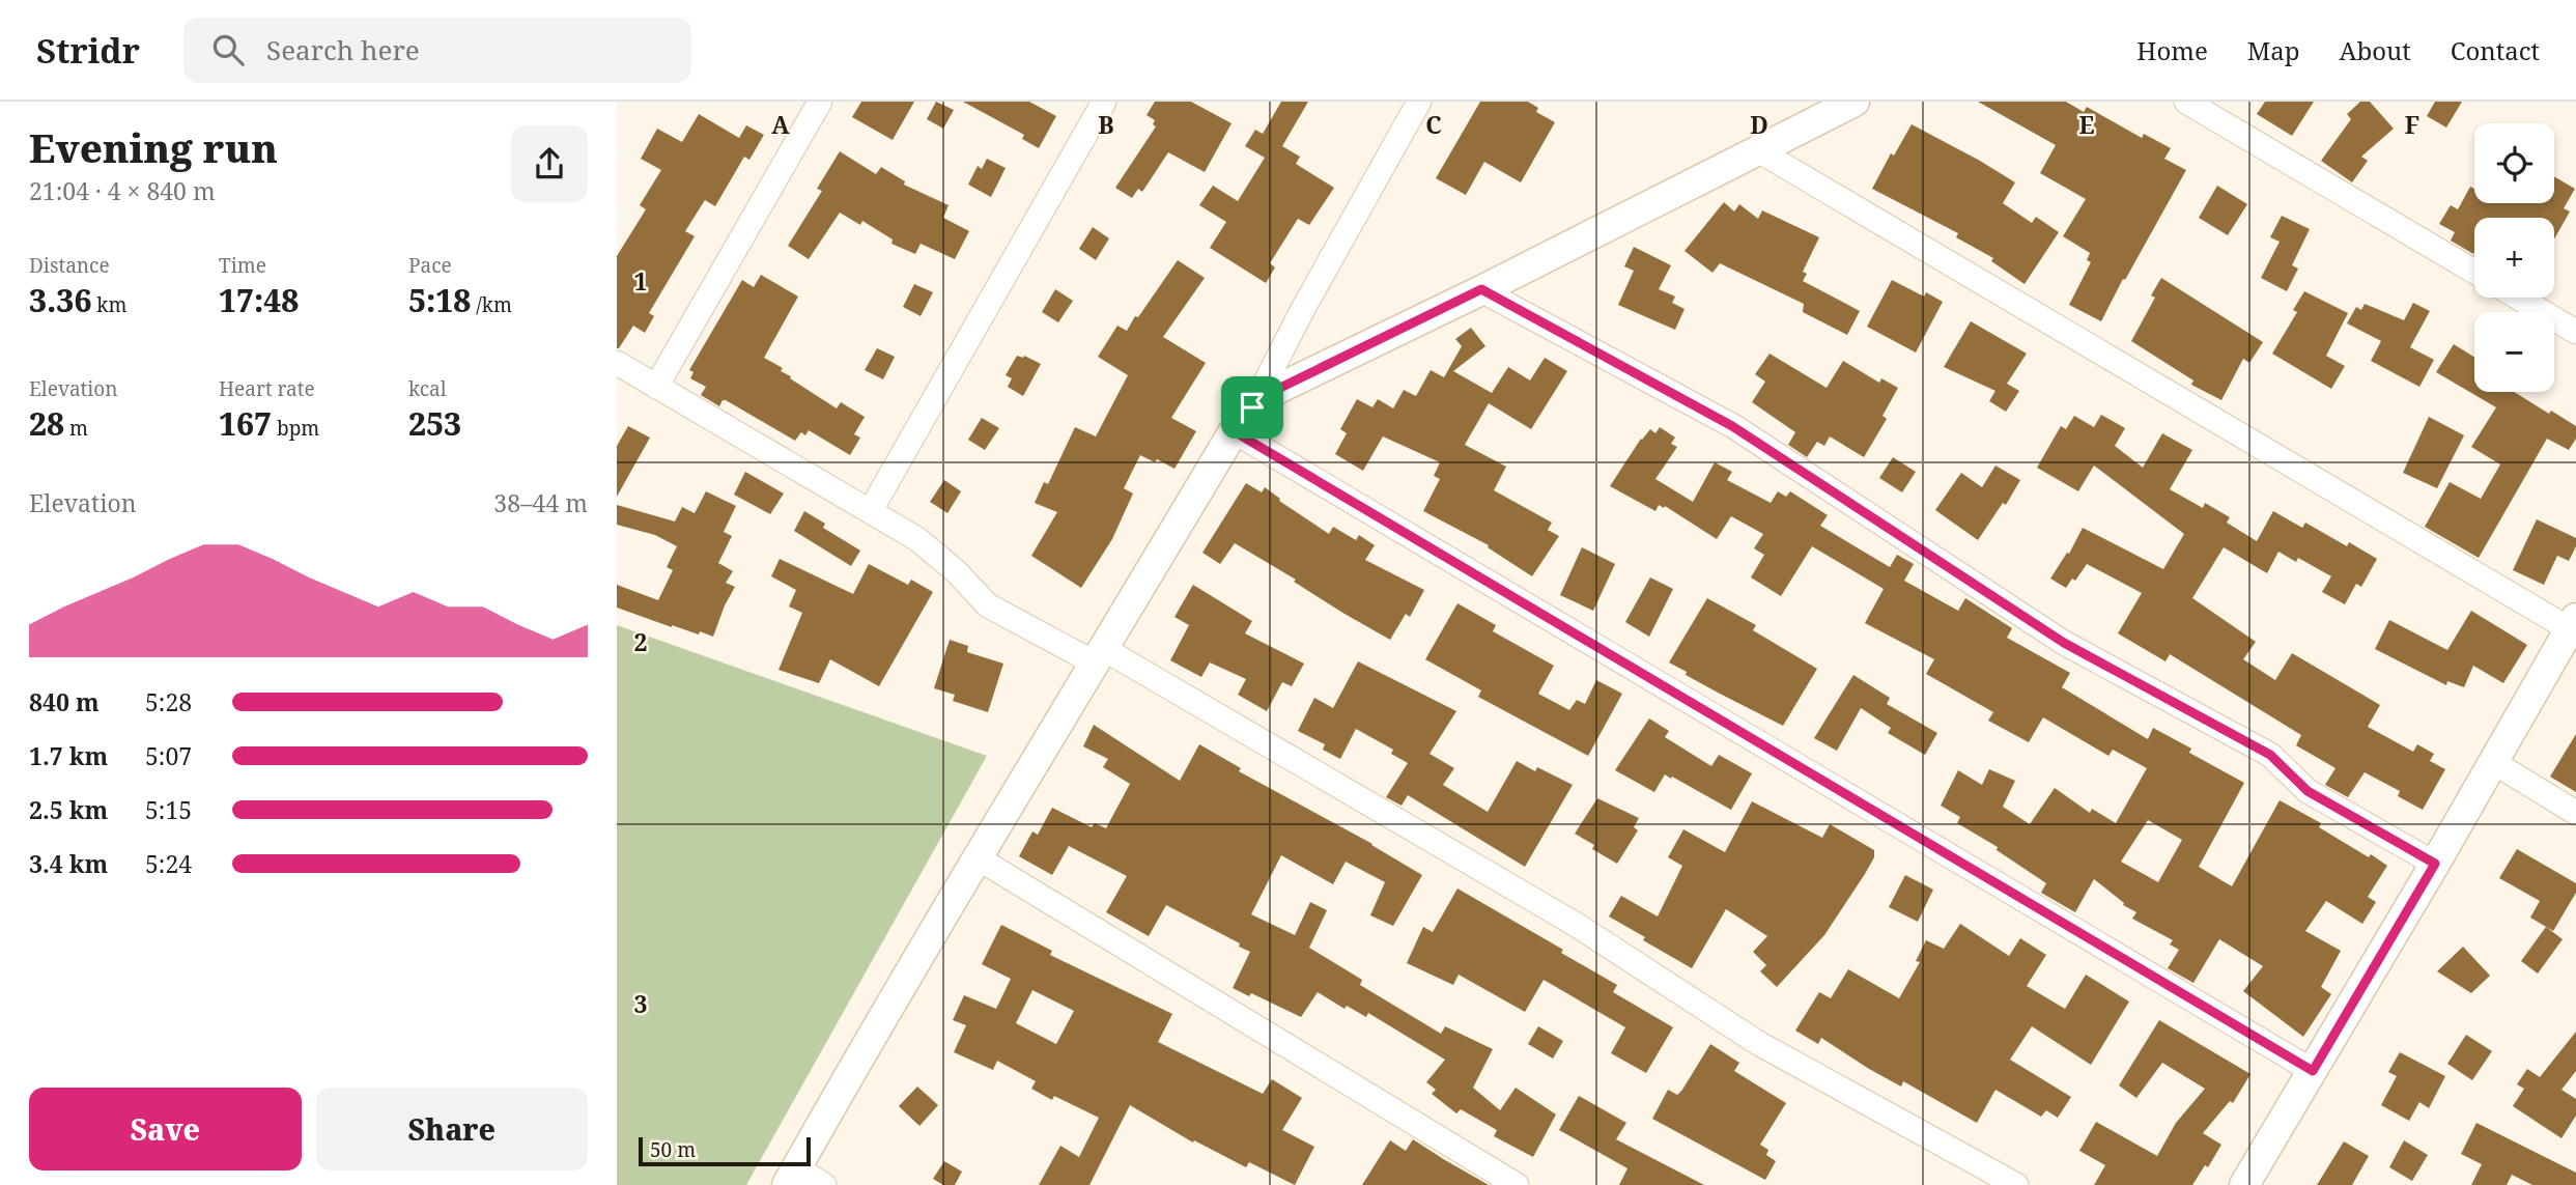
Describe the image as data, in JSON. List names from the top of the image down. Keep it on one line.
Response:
{"scale_bar":"50 m","page":{"header":"Stridr","search":"Search here","nav":["Home","Map","About","Contact"],"heading":["Evening run","21:04 · 4 × 840 m"],"map_buttons":["+","−"],"stats":[["Distance","3.36 km"],["Time","17:48"],["Pace","5:18 /km"],["Elevation","28 m"],["Heart rate","167 bpm"],["kcal","253"]],"chart":["Elevation","38–44 m"],"list":[{"name":"840 m","note":"5:28"},{"name":"1.7 km","note":"5:07"},{"name":"2.5 km","note":"5:15"},{"name":"3.4 km","note":"5:24"}],"buttons":["Save","Share"],"scale":"50 m"},"grid":{"columns":["A","B","C","D","E","F"],"rows":["1","2","3"]}}
